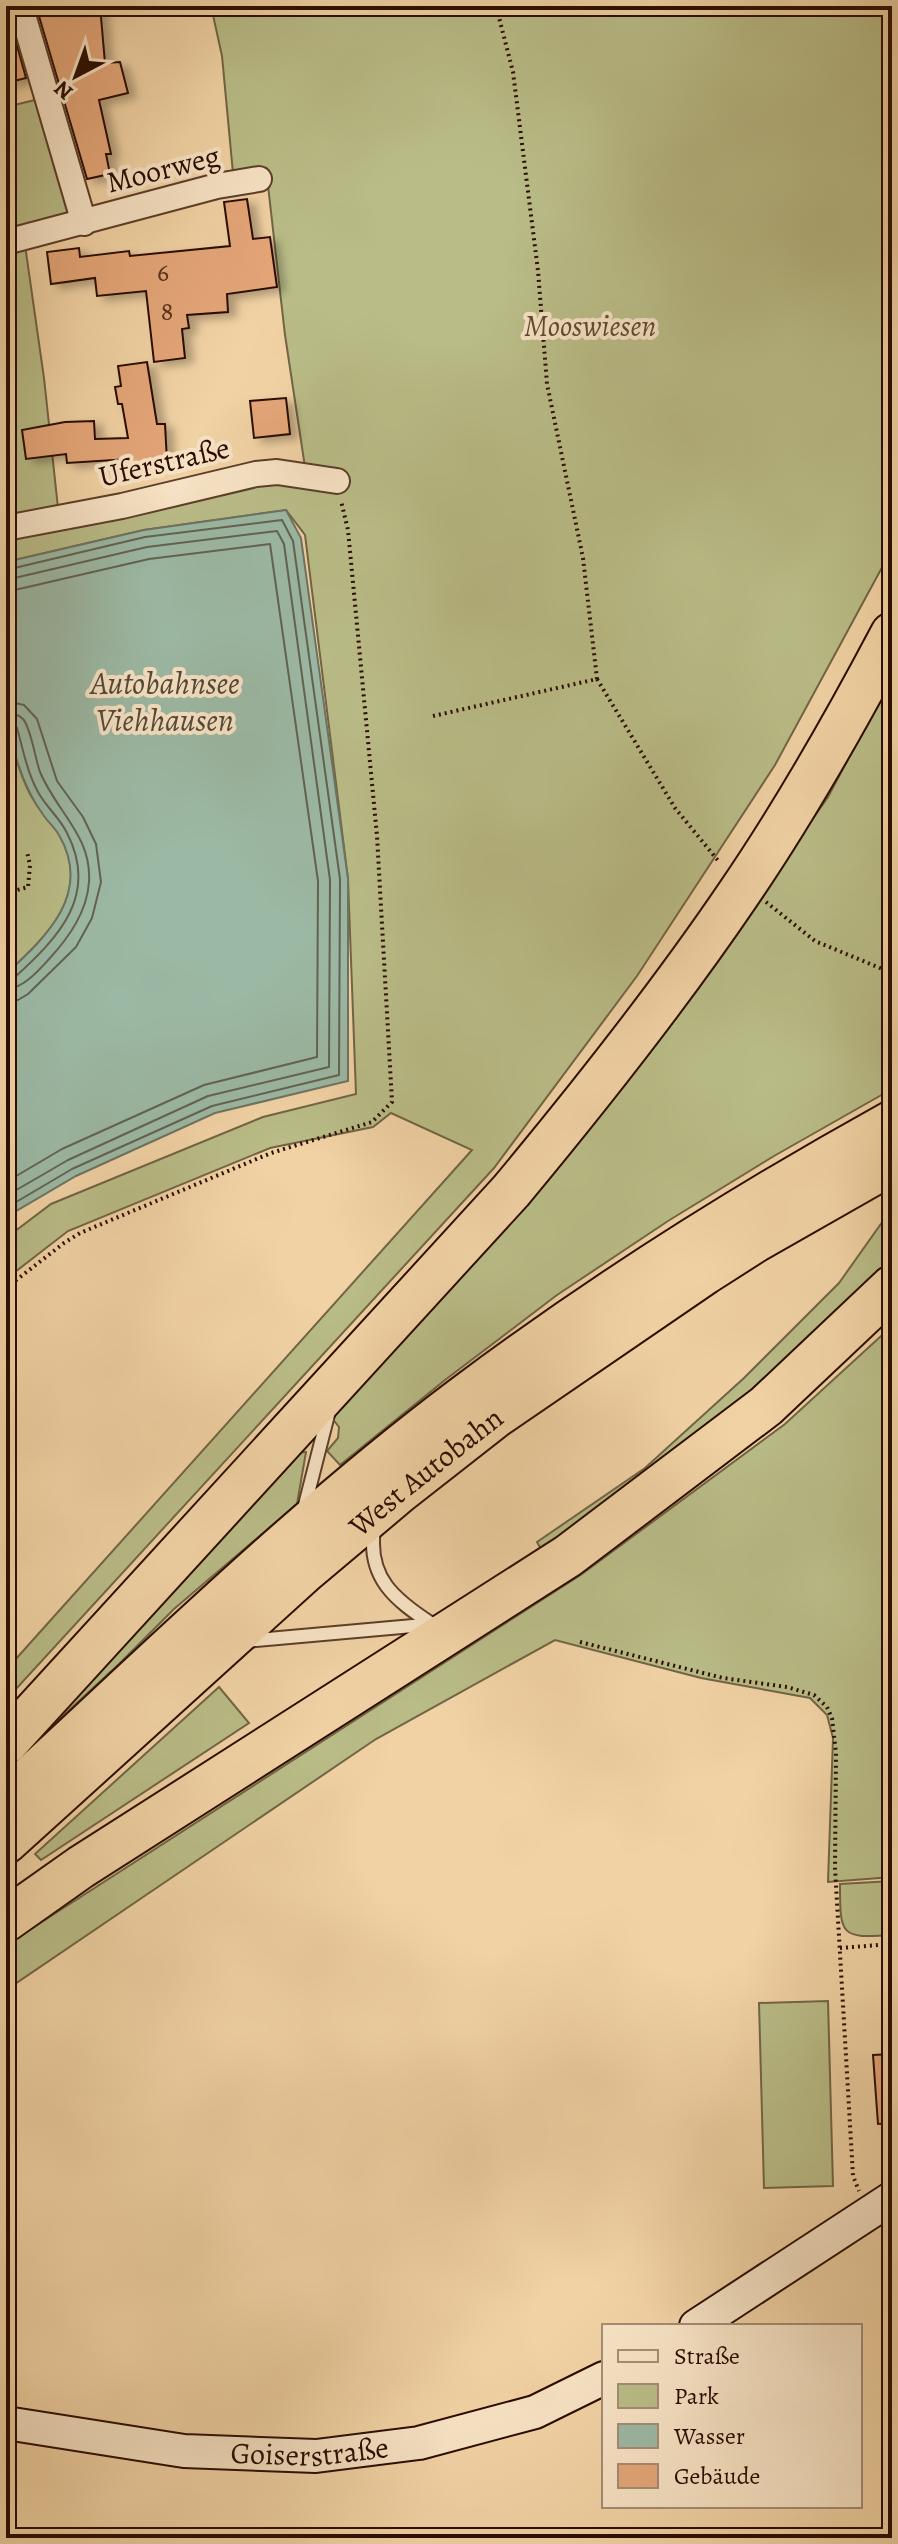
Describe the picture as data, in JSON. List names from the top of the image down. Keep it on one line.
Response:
{"streets":{"highway":["West Autobahn"],"street":["Moorweg","Uferstraße","Goiserstraße"]},"water":["Autobahnsee Viehhausen"],"parks":["Mooswiesen"],"house_numbers":["6","8"],"legend":["Straße","Park","Wasser","Gebäude"],"north":"bottom left"}
